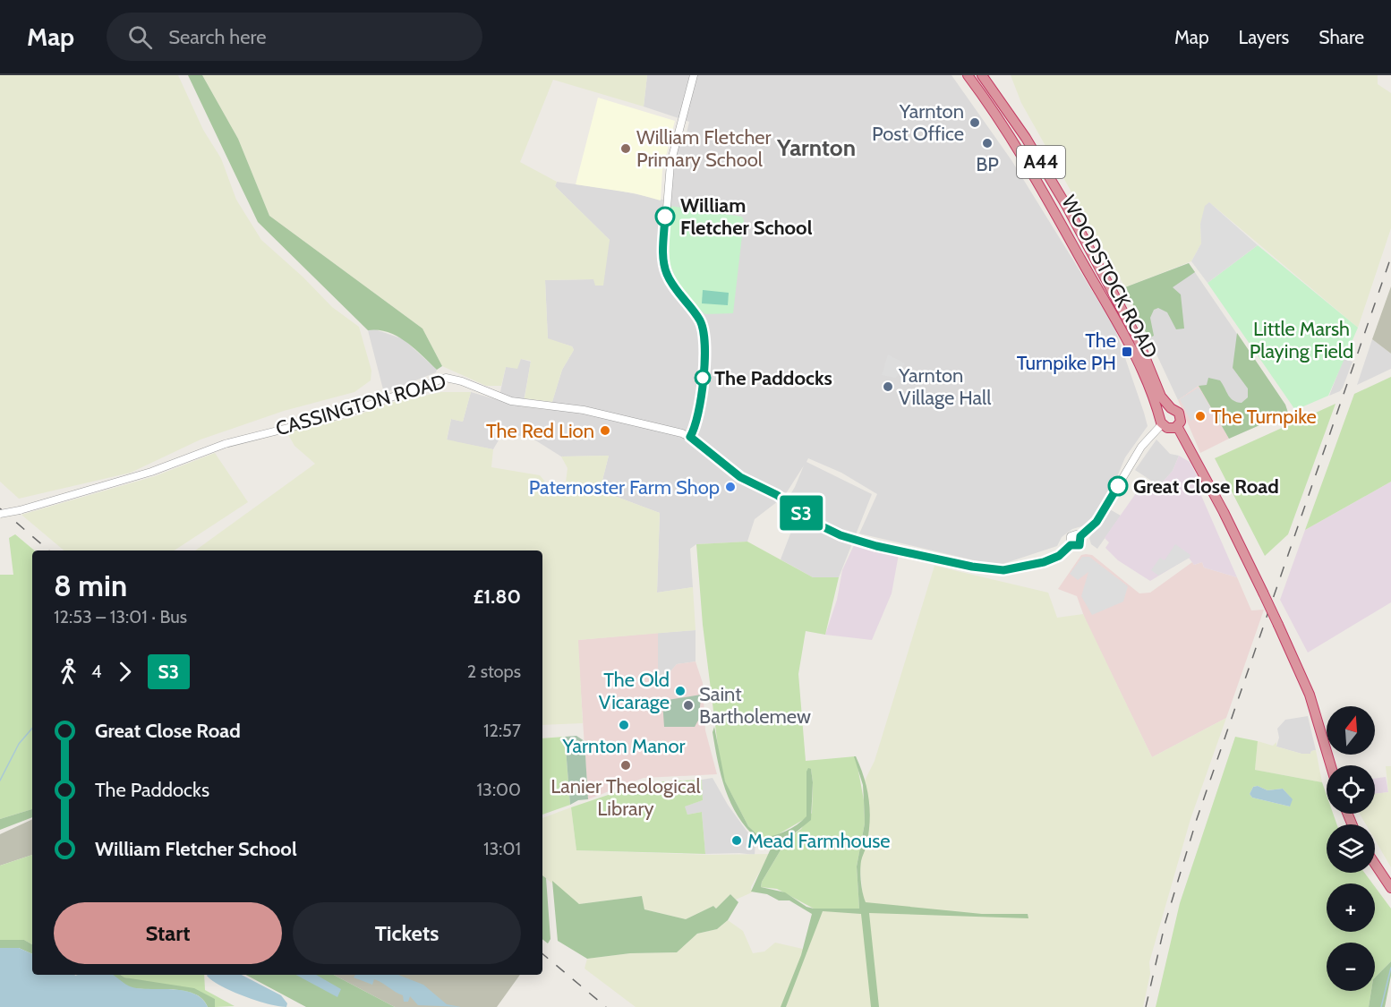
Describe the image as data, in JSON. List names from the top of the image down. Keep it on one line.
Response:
{"streets":{"highway":["A44","WOODSTOCK ROAD"],"street":["CASSINGTON ROAD"]},"crossings":[["A44","WOODSTOCK ROAD"],["A44","CASSINGTON ROAD"],["WOODSTOCK ROAD","CASSINGTON ROAD"]],"districts":["Yarnton"],"parks":["Little Marsh Playing Field"],"places":{"other":["Yarnton Post Office","BP","William Fletcher Primary School","William Fletcher School","The Paddocks","Yarnton Village Hall","The Turnpike","The Red Lion","Great Close Road","Paternoster Farm Shop","The Old Vicarage","Saint Bartholemew","Yarnton Manor","Lanier Theological Library","Mead Farmhouse"],"transit":["The Turnpike PH"]},"lines":["bus line S3"],"north":"top","page":{"header":"Map","search":"Search here","nav":["Map","Layers","Share"],"on_map":"S3","heading":["8 min","12:53 – 13:01 · Bus","£1.80"],"legs":["4","S3","2 stops"],"list":[{"name":"Great Close Road","value":"12:57"},{"name":"The Paddocks","value":"13:00"},{"name":"William Fletcher School","value":"13:01"}],"map_buttons":["+","−"],"buttons":["Start","Tickets"]}}
